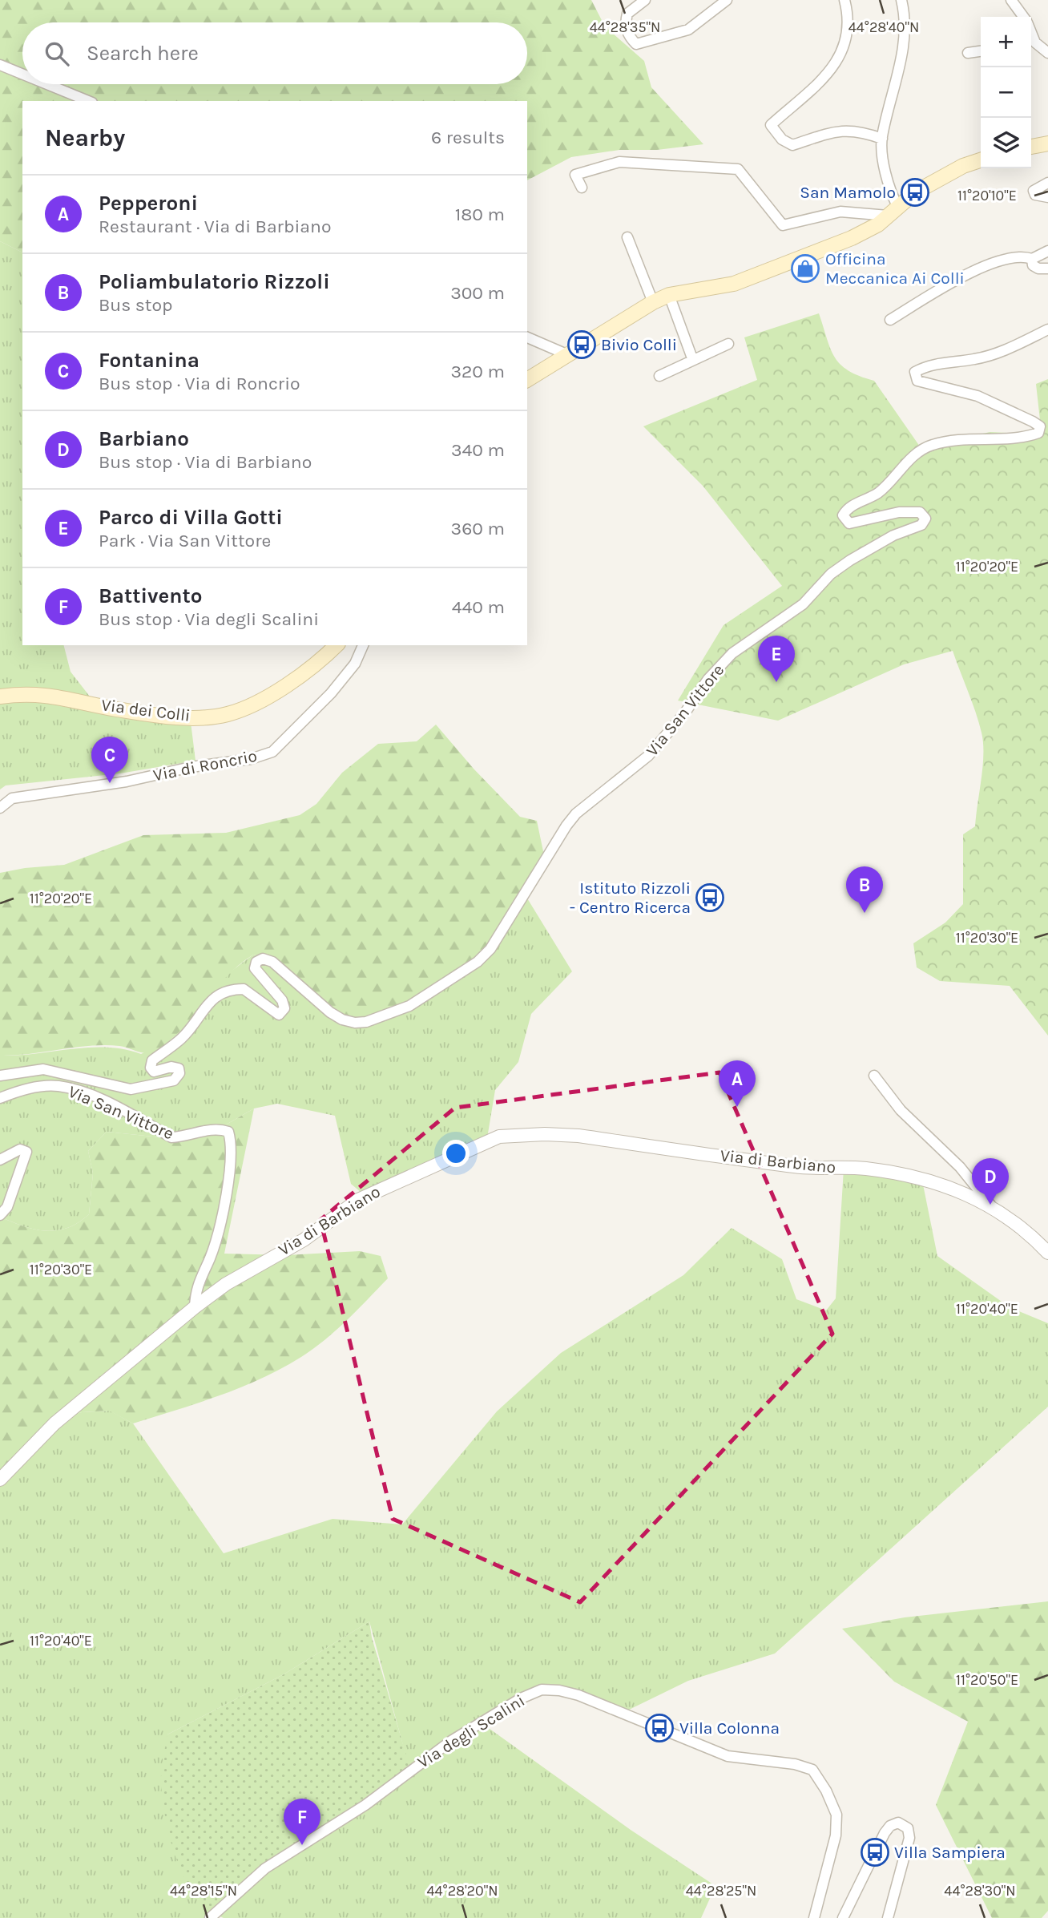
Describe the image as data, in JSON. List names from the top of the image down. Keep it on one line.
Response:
{"streets":{"main road":["Via dei Colli"],"street":["Via San Vittore","Via di Roncrio","Via di Barbiano","Via degli Scalini"]},"crossings":[["Via San Vittore","Via di Barbiano"]],"places":{"bus stop":["San Mamolo","Bivio Colli","Istituto Rizzoli - Centro Ricerca","Villa Colonna","Villa Sampiera"],"shop":["Officina Meccanica Ai Colli"]},"page":{"map_buttons":["+","−"],"search":"Search here","heading":["Nearby","6 results"],"list":[{"mark":"A","name":"Pepperoni","note":"Restaurant · Via di Barbiano","value":"180 m"},{"mark":"B","name":"Poliambulatorio Rizzoli","note":"Bus stop","value":"300 m"},{"mark":"C","name":"Fontanina","note":"Bus stop · Via di Roncrio","value":"320 m"},{"mark":"D","name":"Barbiano","note":"Bus stop · Via di Barbiano","value":"340 m"},{"mark":"E","name":"Parco di Villa Gotti","note":"Park · Via San Vittore","value":"360 m"},{"mark":"F","name":"Battivento","note":"Bus stop · Via degli Scalini","value":"440 m"}],"pins":["E","C","B","A","D","F"]},"coordinates":["44°28'35\"N","44°28'40\"N","11°20'10\"E","11°20'20\"E","11°20'30\"E","11°20'40\"E","11°20'50\"E","44°28'15\"N","44°28'20\"N","44°28'25\"N","44°28'30\"N"]}
